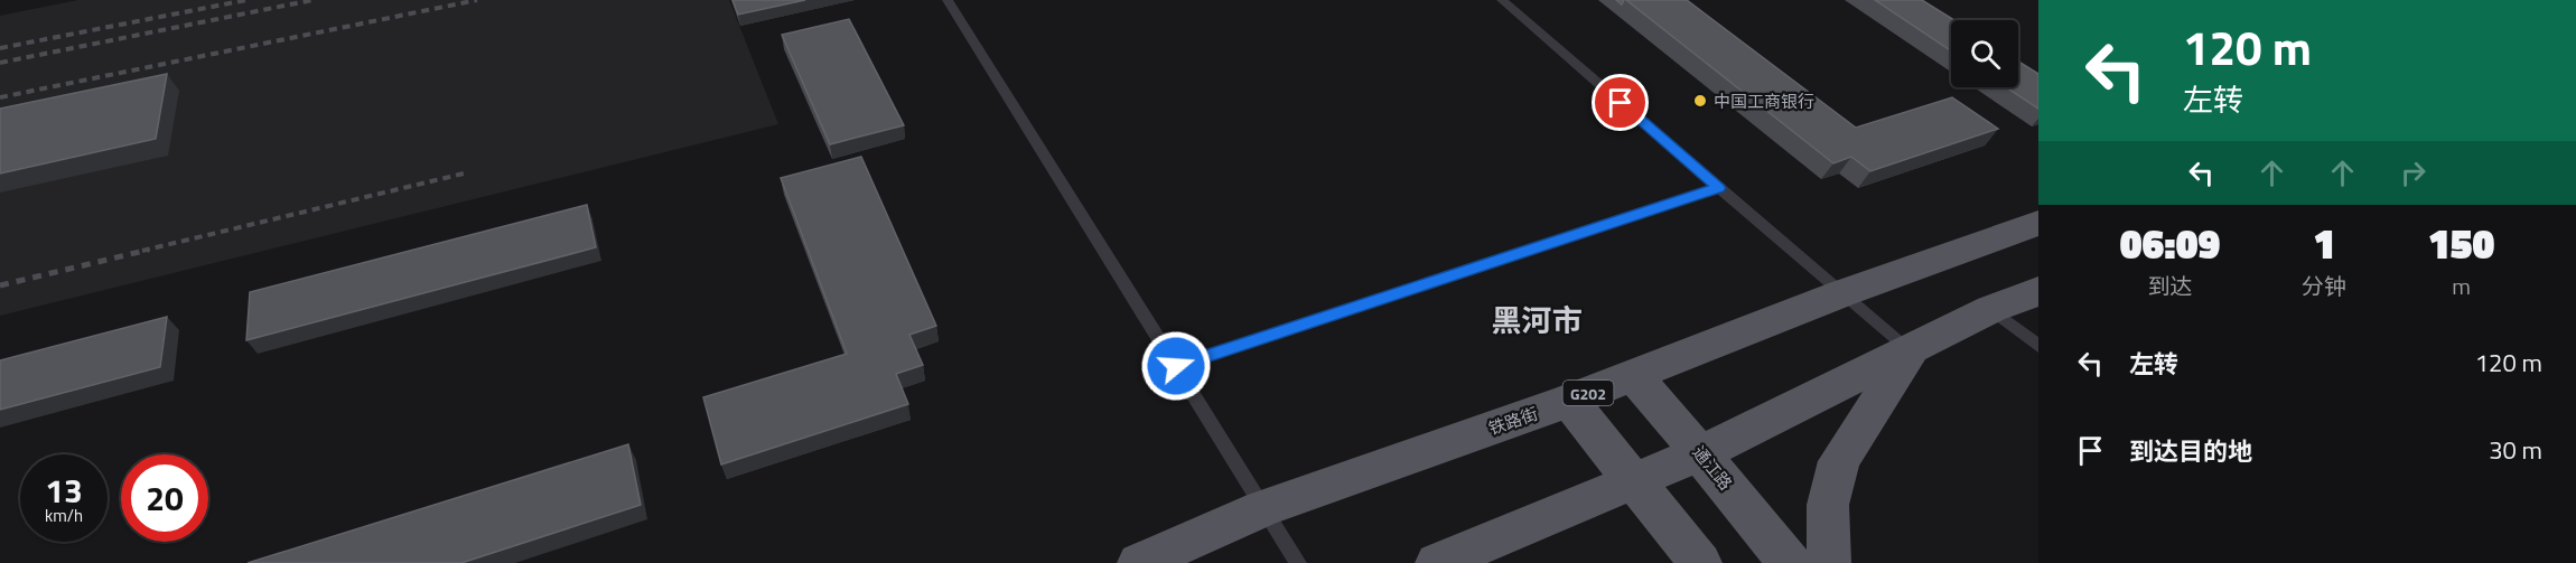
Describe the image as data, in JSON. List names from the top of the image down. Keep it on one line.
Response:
{"streets":{"main road":["G202","铁路街","通江路"]},"crossings":[["铁路街","通江路"]],"districts":["黑河市"],"places":["中国工商银行"],"page":{"turn":["120 m","左转"],"eta":["06:09","到达","1","分钟","150","m"],"list":[{"name":"左转","value":"120 m"},{"name":"到达目的地","value":"30 m"}],"speed":"13 km/h","limit":"20"}}
